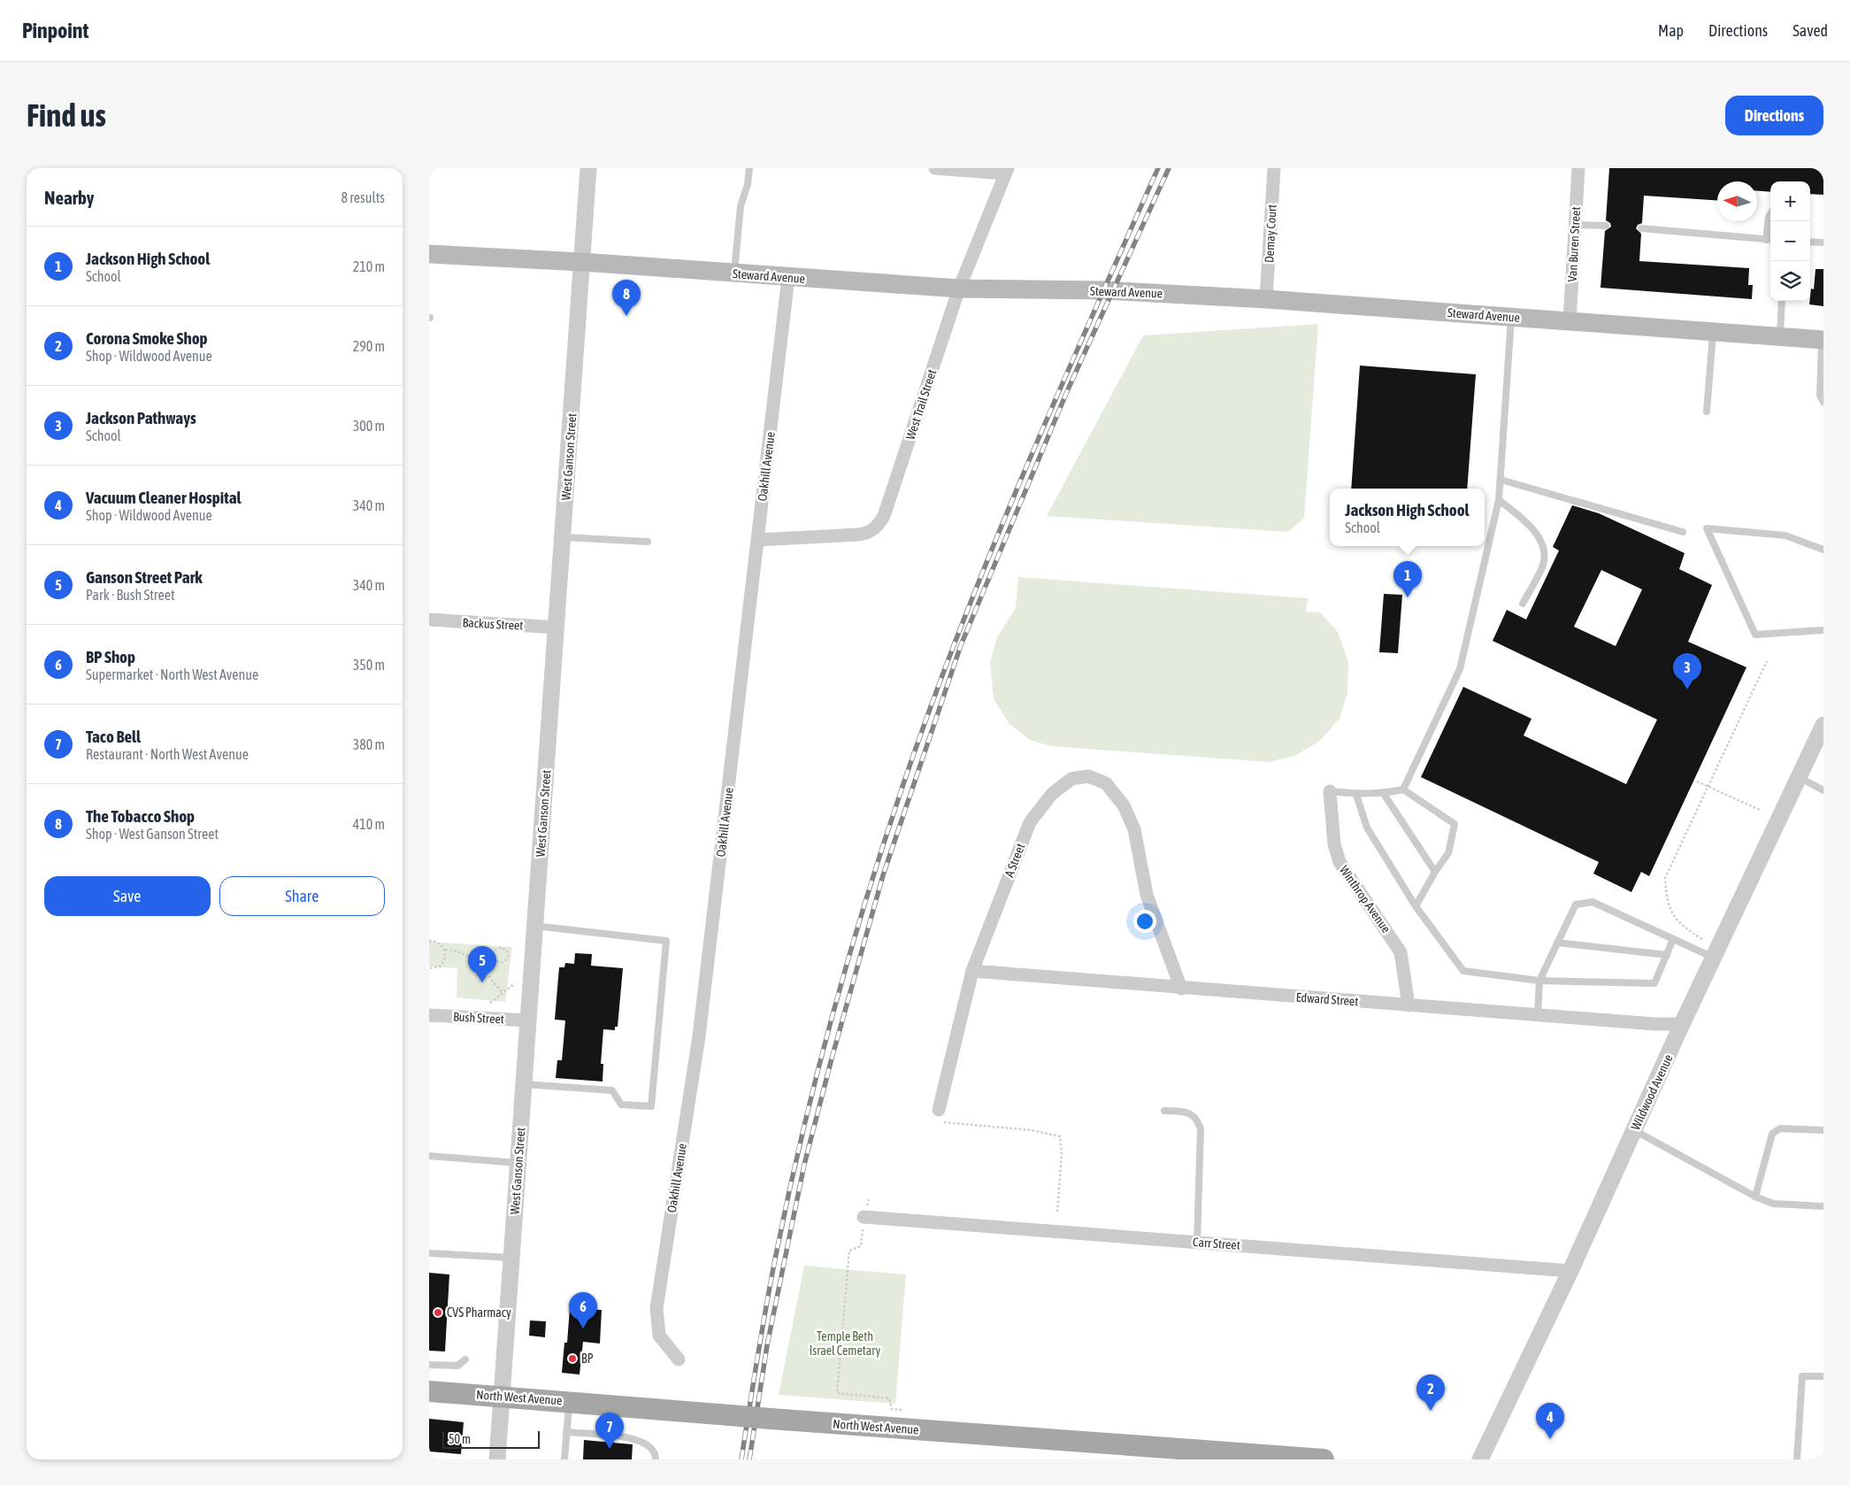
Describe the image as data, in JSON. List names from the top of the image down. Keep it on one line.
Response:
{"streets":{"main road":["Steward Avenue","North West Avenue"],"street":["Demay Court","Van Buren Street","West Trail Street","West Ganson Street","Oakhill Avenue","Backus Street","A Street","Winthrop Avenue","Edward Street","Bush Street","Wildwood Avenue","Carr Street"]},"crossings":[["Demay Court","Steward Avenue"],["Van Buren Street","Steward Avenue"],["Steward Avenue","West Trail Street"],["Steward Avenue","West Ganson Street"],["Steward Avenue","Oakhill Avenue"],["West Trail Street","Oakhill Avenue"],["West Ganson Street","Backus Street"],["West Ganson Street","Bush Street"],["West Ganson Street","North West Avenue"],["A Street","Edward Street"],["Winthrop Avenue","Edward Street"],["Edward Street","Wildwood Avenue"],["Wildwood Avenue","Carr Street"]],"parks":["Temple Beth Israel Cemetary"],"places":["CVS Pharmacy","BP"],"scale_bar":"50 m","north":"left","page":{"header":"Pinpoint","nav":["Map","Directions","Saved"],"buttons":["Directions",["Save","Share"]],"title":"Find us","heading":["Nearby","8 results"],"map_buttons":["+","−"],"list":[{"mark":"1","name":"Jackson High School","note":"School","value":"210 m"},{"mark":"2","name":"Corona Smoke Shop","note":"Shop · Wildwood Avenue","value":"290 m"},{"mark":"3","name":"Jackson Pathways","note":"School","value":"300 m"},{"mark":"4","name":"Vacuum Cleaner Hospital","note":"Shop · Wildwood Avenue","value":"340 m"},{"mark":"5","name":"Ganson Street Park","note":"Park · Bush Street","value":"340 m"},{"mark":"6","name":"BP Shop","note":"Supermarket · North West Avenue","value":"350 m"},{"mark":"7","name":"Taco Bell","note":"Restaurant · North West Avenue","value":"380 m"},{"mark":"8","name":"The Tobacco Shop","note":"Shop · West Ganson Street","value":"410 m"}],"pins":["8","1","3","5","6","2","4","7"],"popup":["Jackson High School","School"],"scale":"50 m"}}
